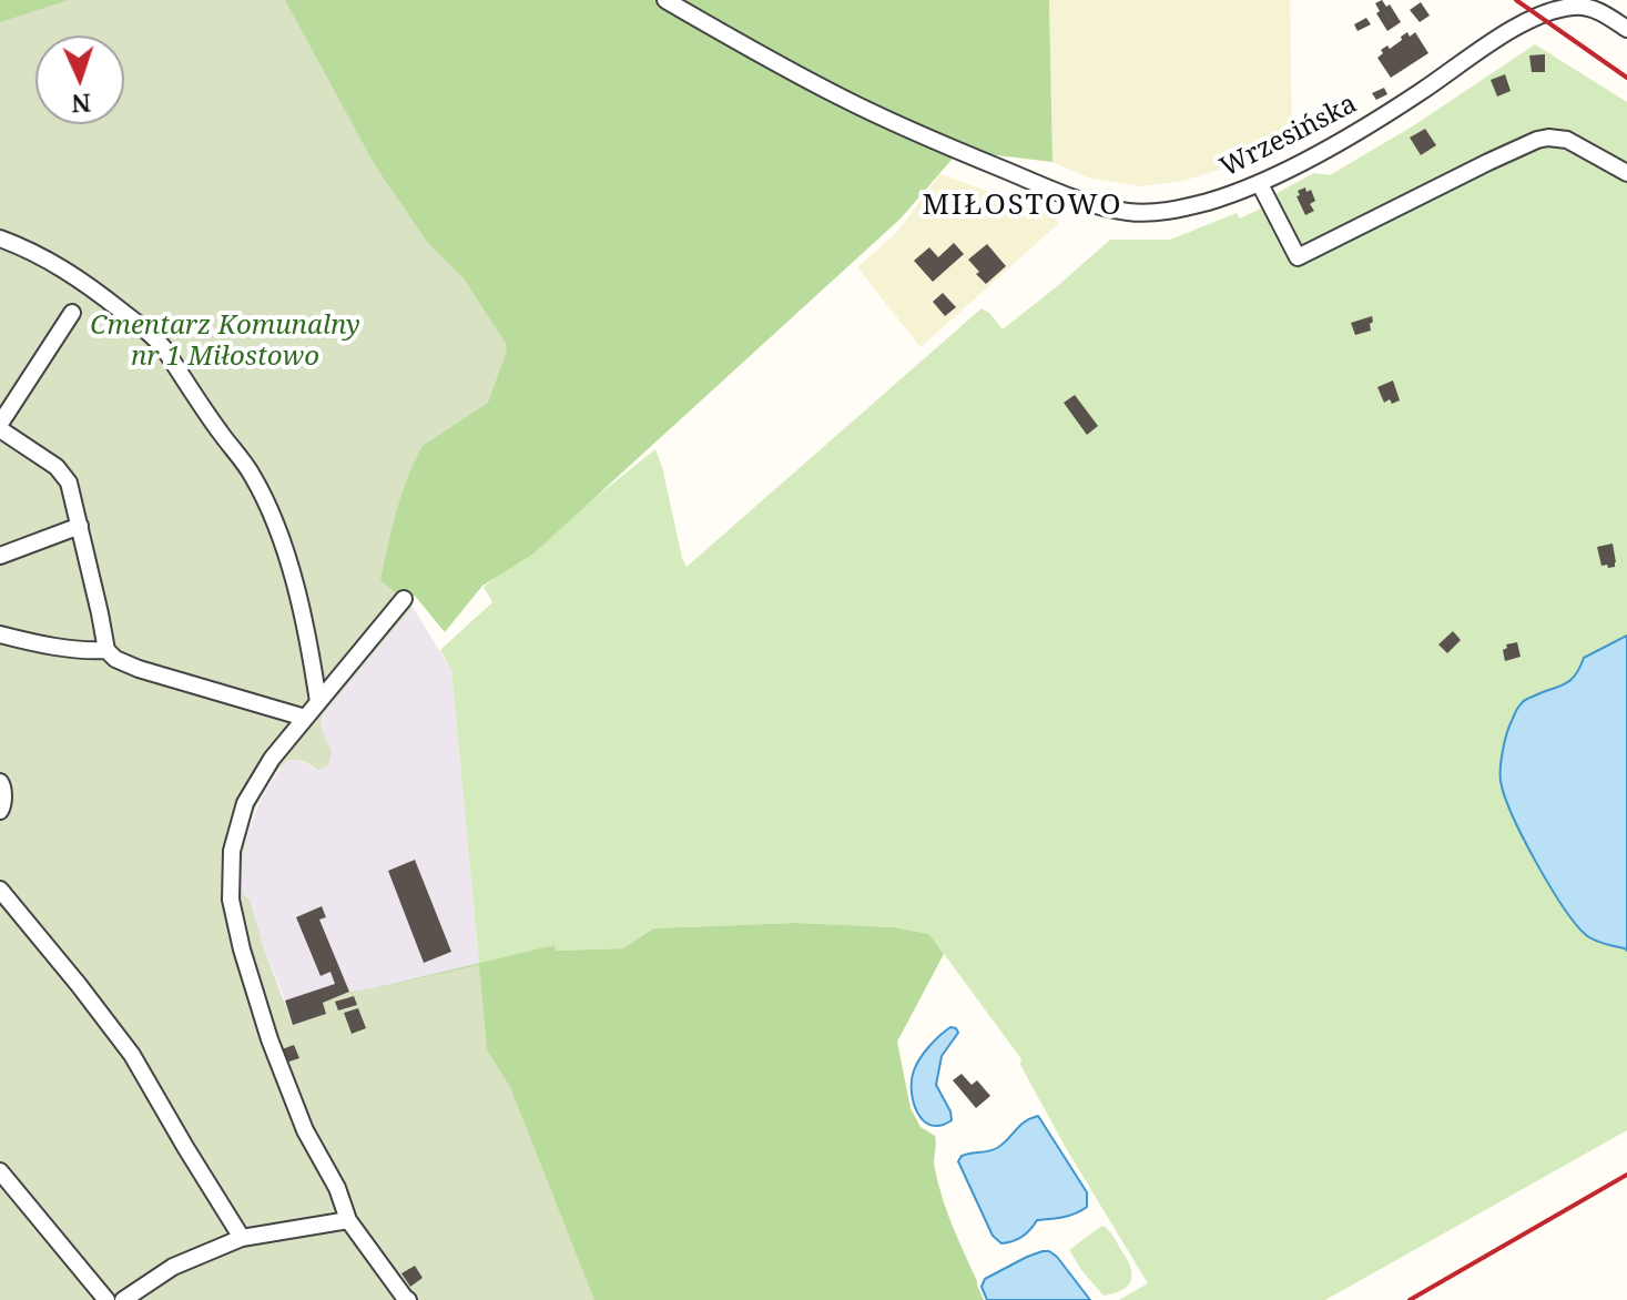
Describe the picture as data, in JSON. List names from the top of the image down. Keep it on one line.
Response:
{"streets":{"street":["Wrzesińska"]},"districts":["MIŁOSTOWO"],"parks":["Cmentarz Komunalny nr 1 Miłostowo"],"north":"bottom"}
